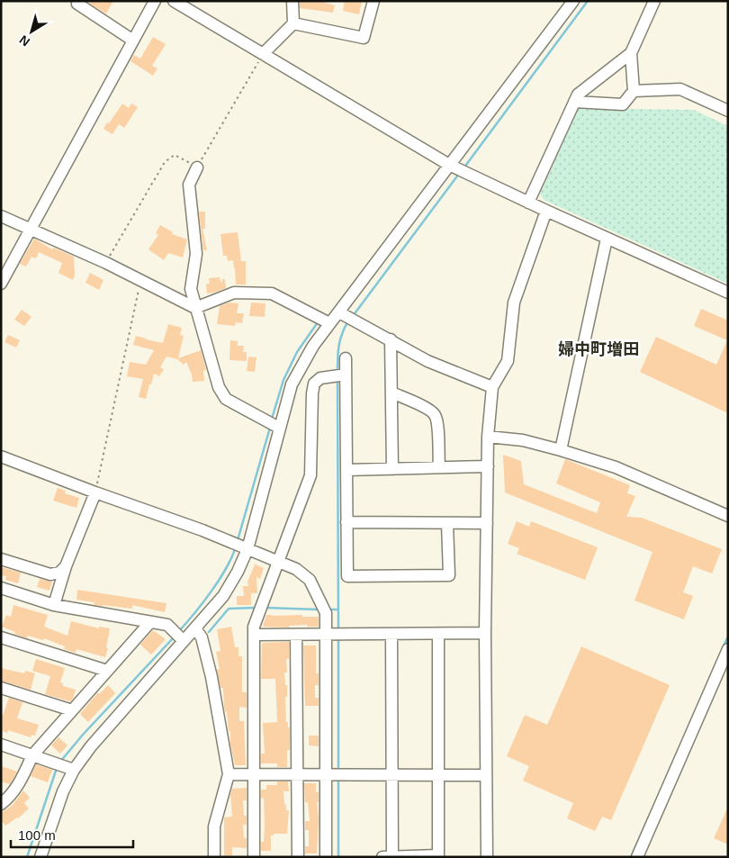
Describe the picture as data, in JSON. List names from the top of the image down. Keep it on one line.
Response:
{"districts":["婦中町増田"],"scale_bar":"100 m","north":"bottom left"}
